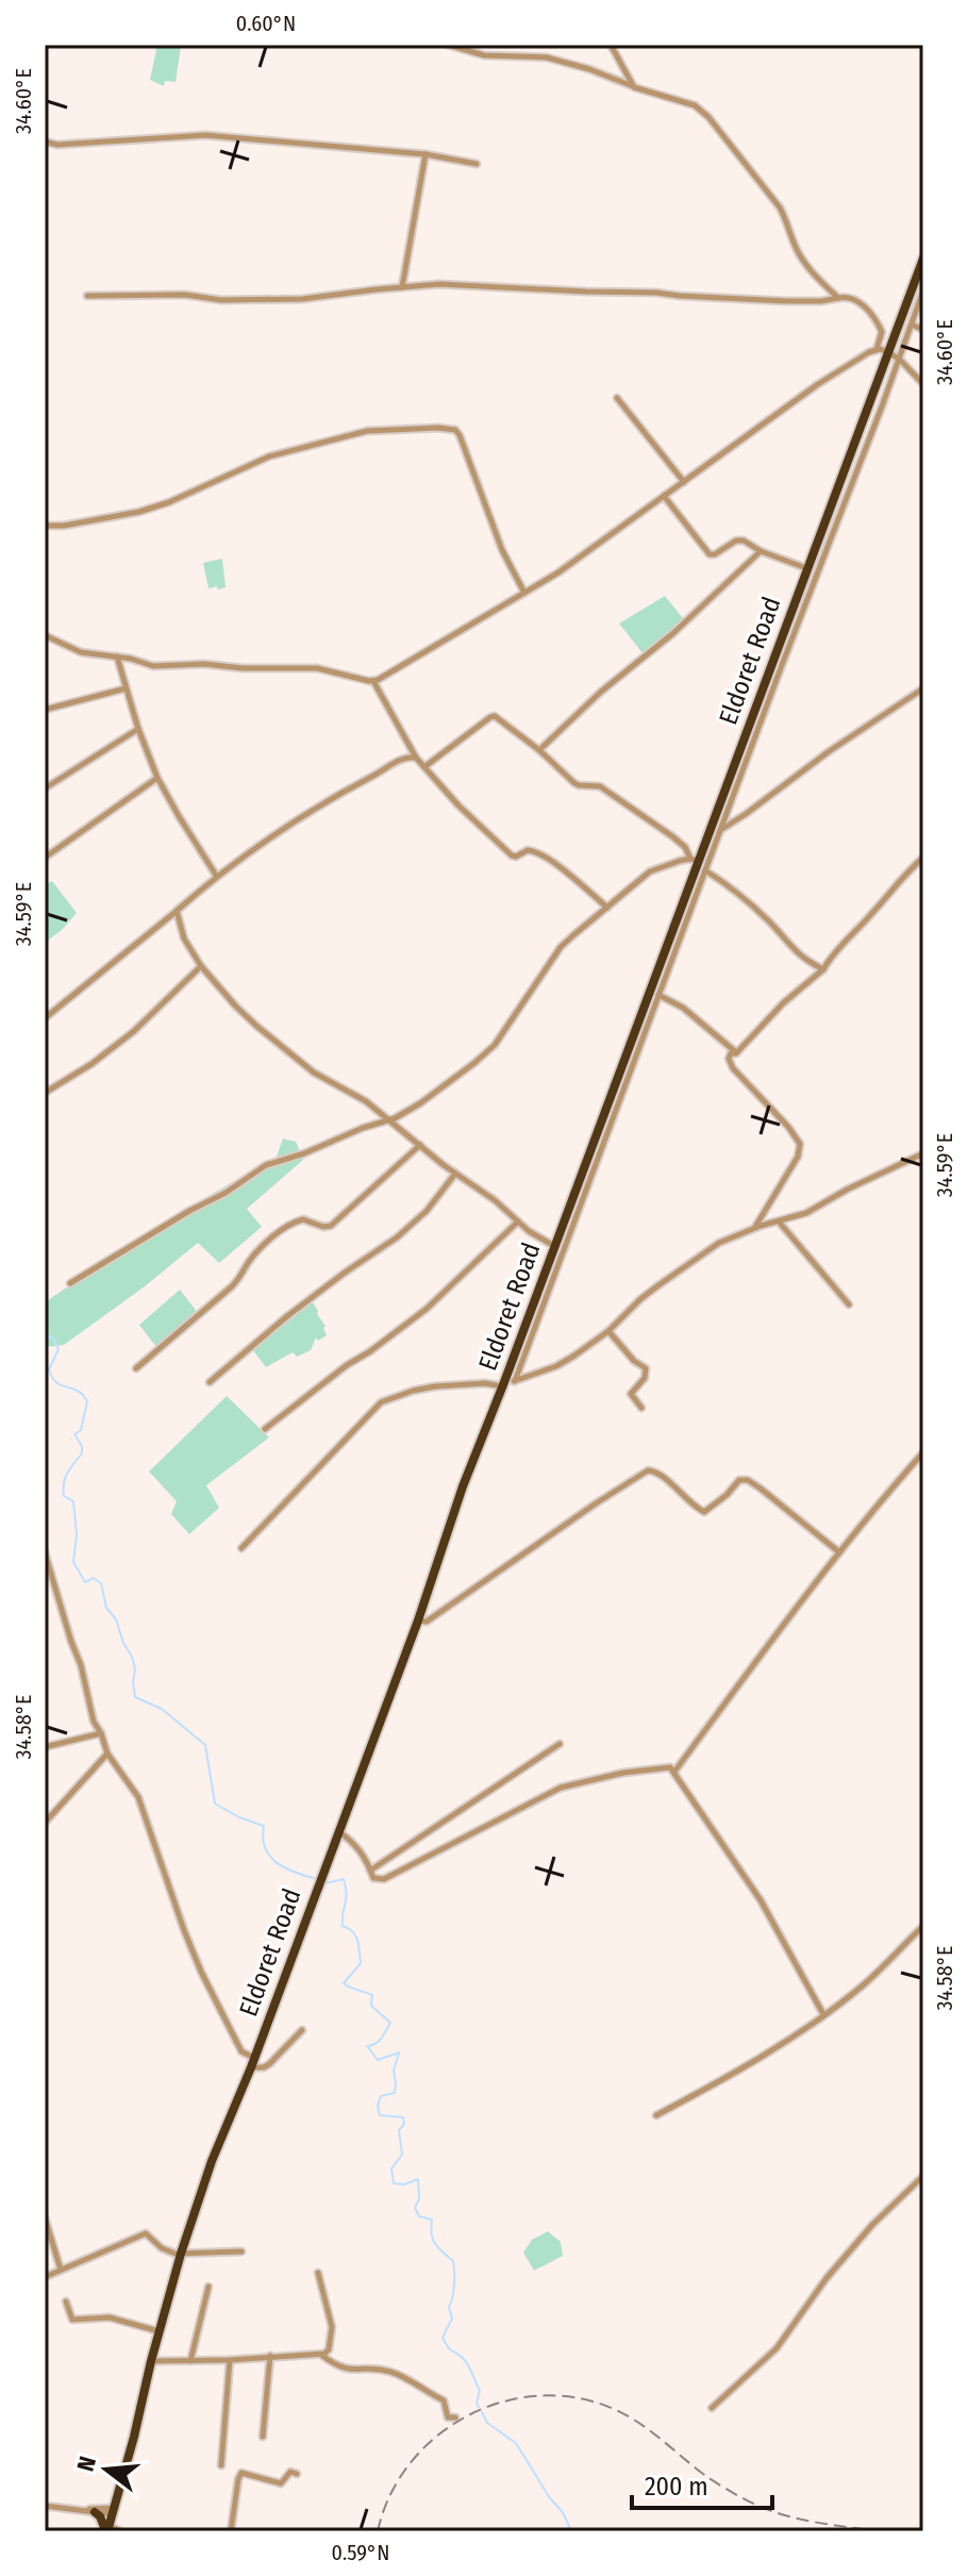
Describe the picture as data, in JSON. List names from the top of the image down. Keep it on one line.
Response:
{"streets":{"highway":["Eldoret Road"]},"scale_bar":"200 m","north":"left","coordinates":["0.60°N","34.60°E","34.59°E","34.58°E","0.59°N"]}
